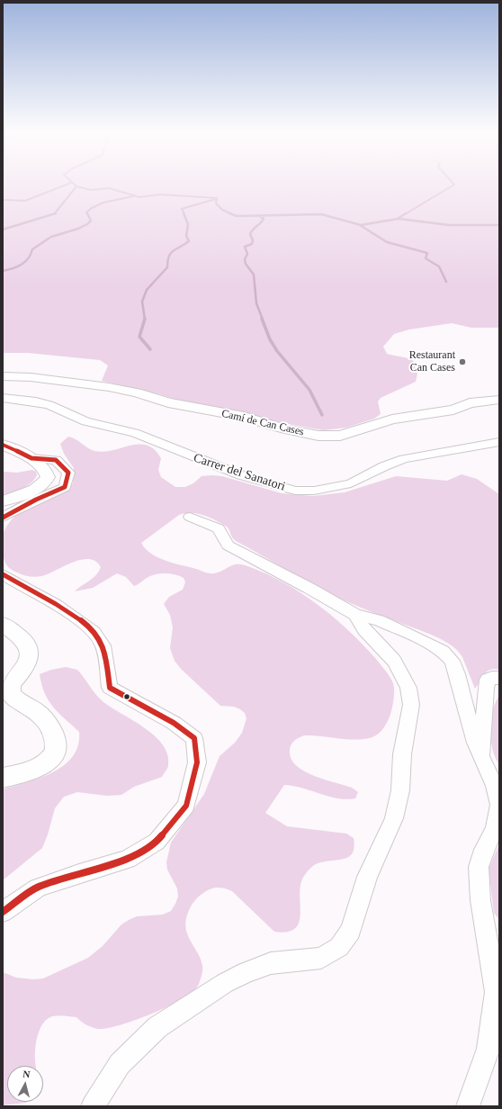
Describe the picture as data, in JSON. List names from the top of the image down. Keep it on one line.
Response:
{"streets":{"street":["Camí de Can Cases","Carrer del Sanatori"]},"places":["Restaurant Can Cases"],"north":"top"}
